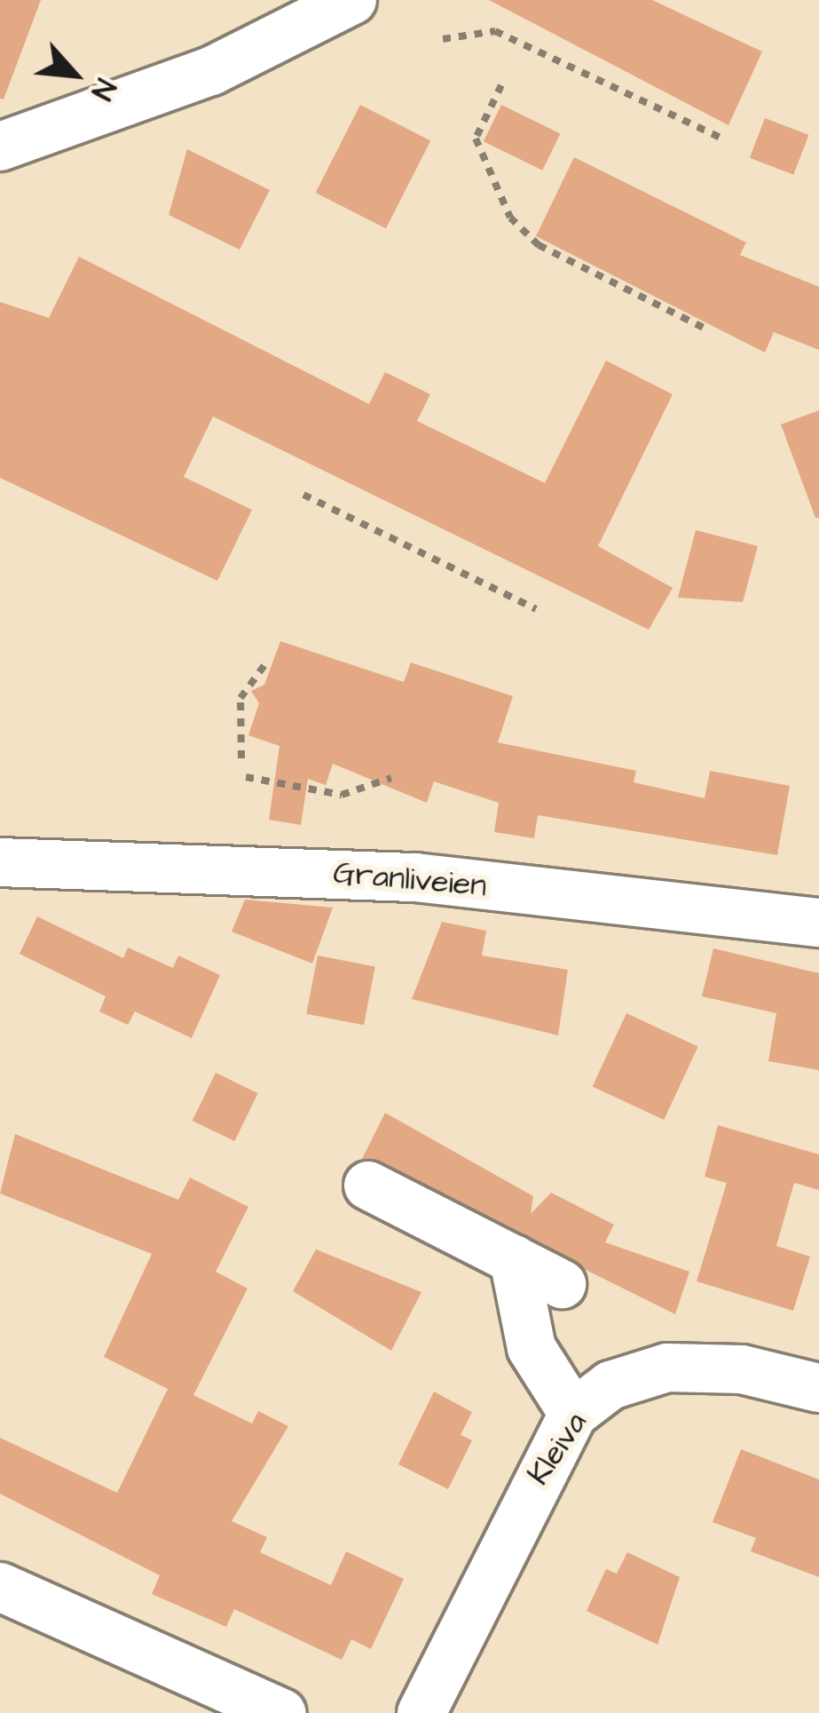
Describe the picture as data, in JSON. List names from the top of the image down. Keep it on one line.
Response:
{"streets":{"street":["Granliveien","Kleiva"]},"north":"bottom right"}
